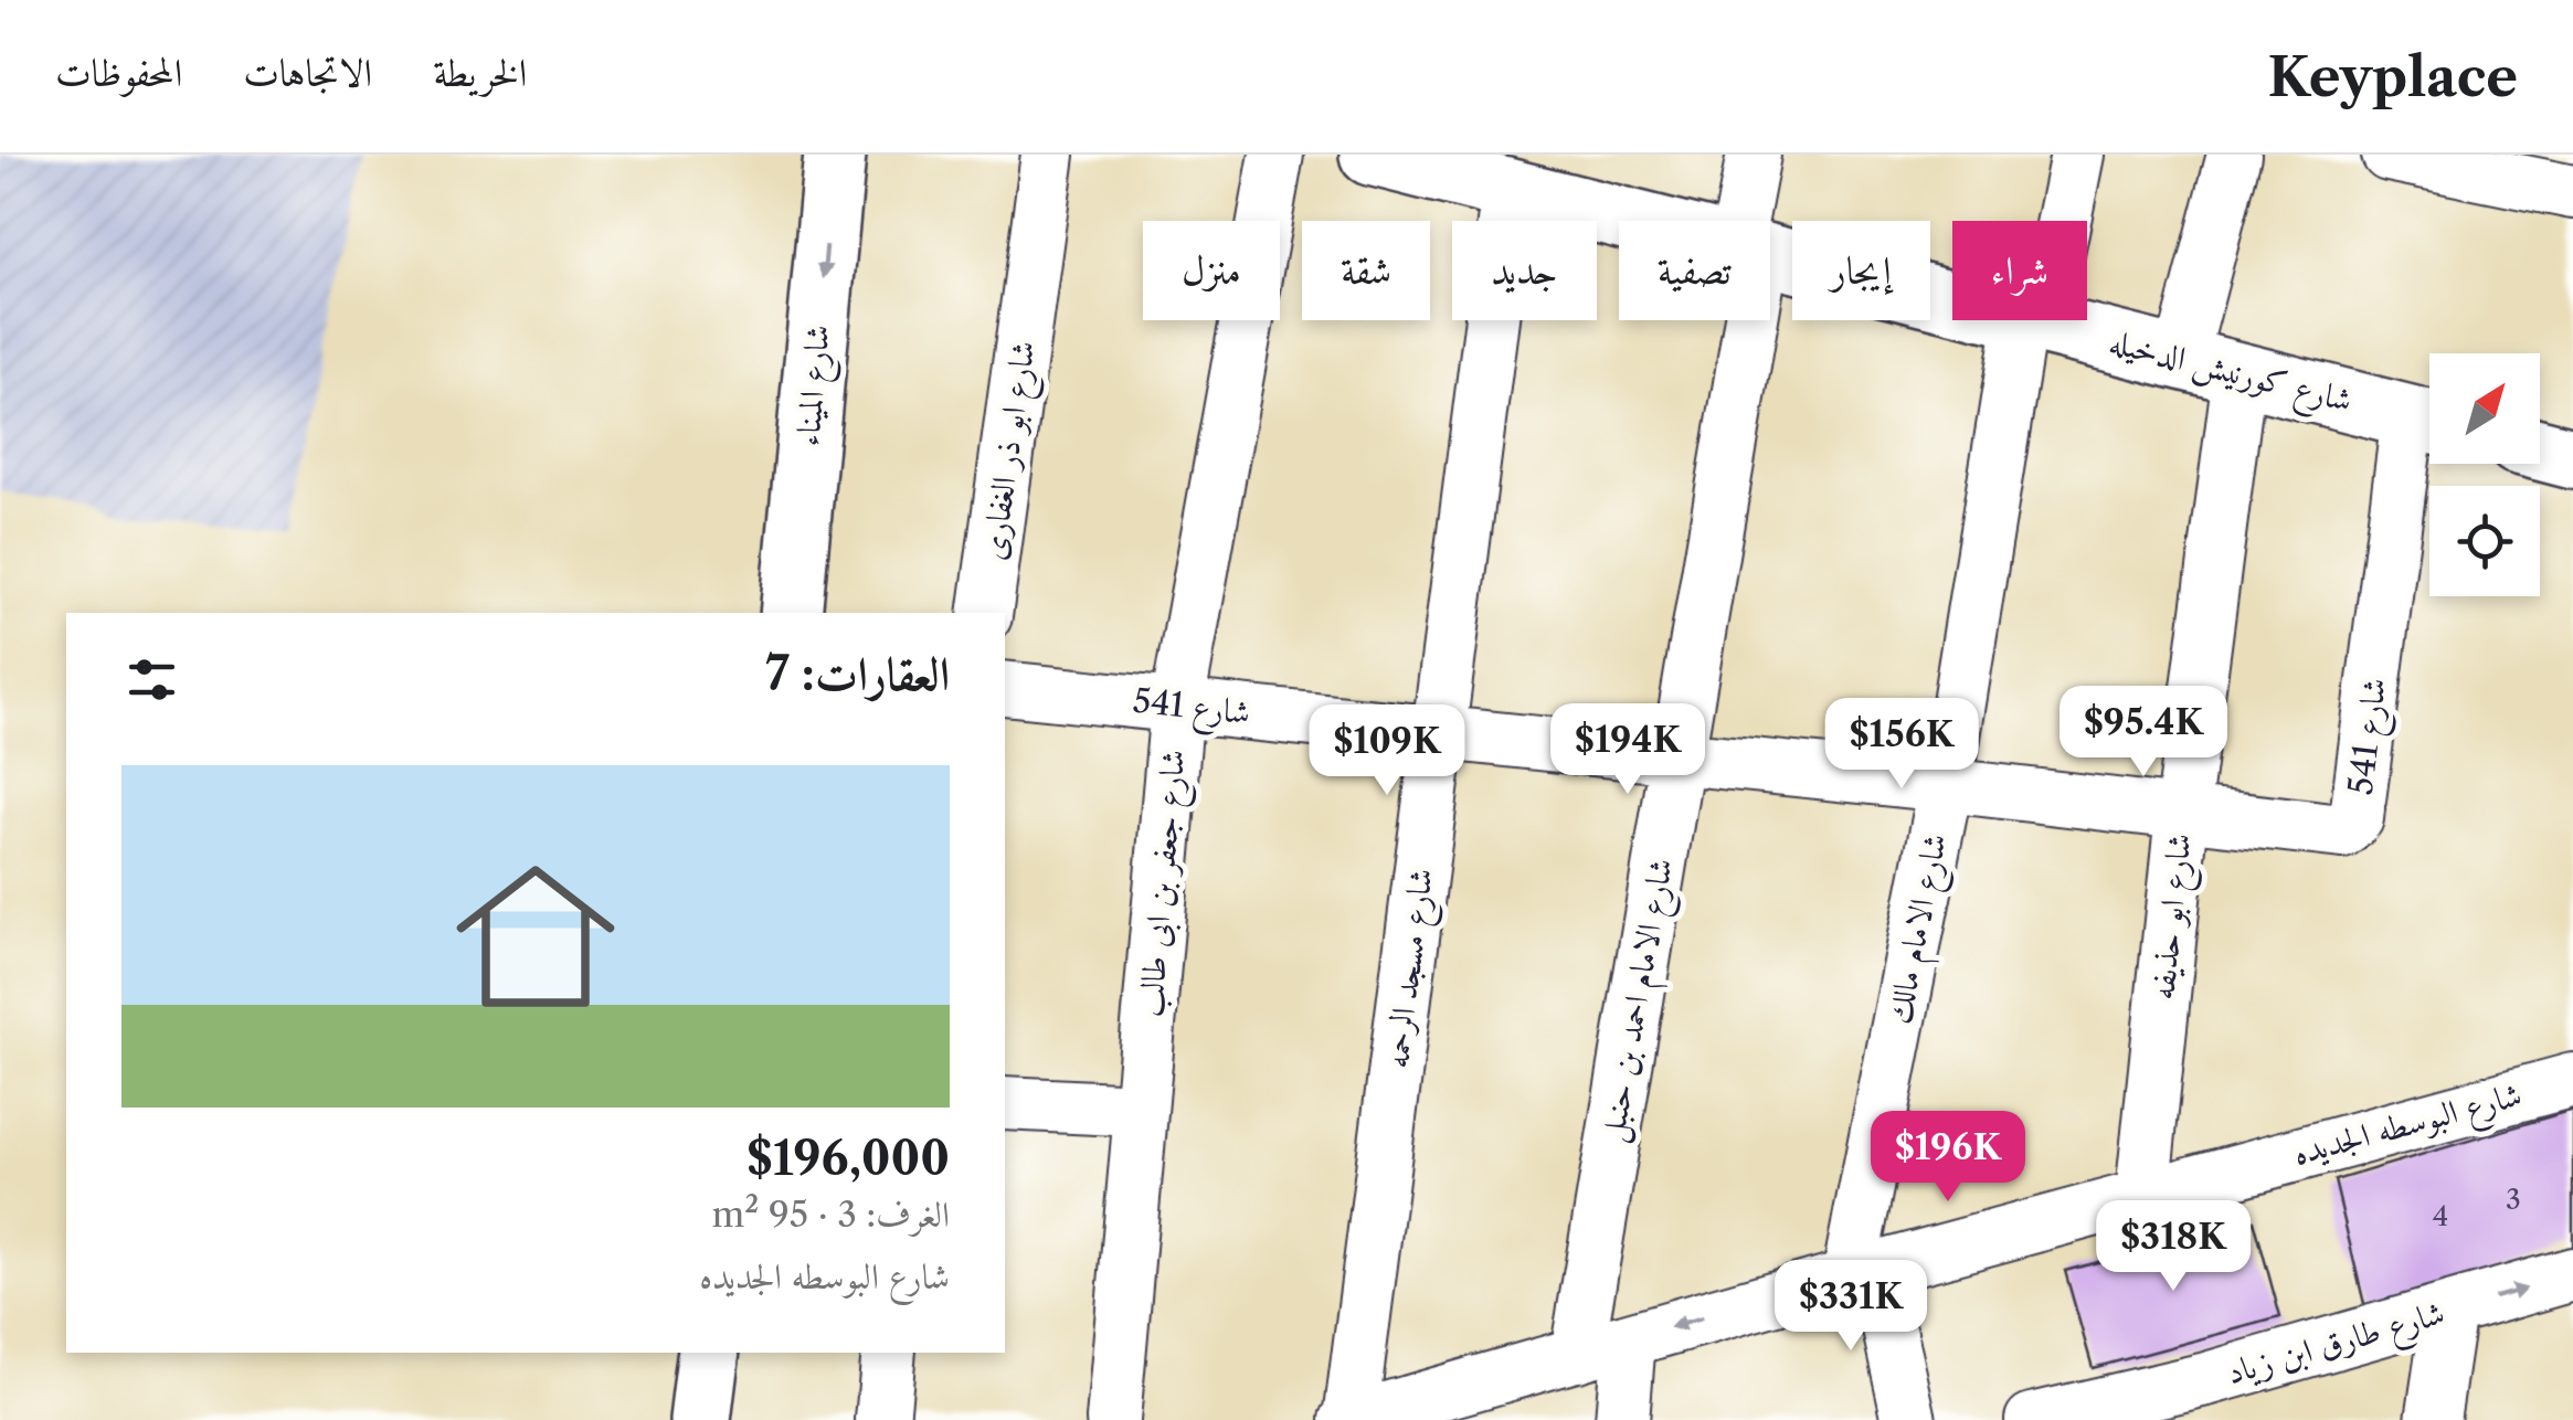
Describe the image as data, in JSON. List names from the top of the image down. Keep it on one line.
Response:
{"streets":{"main road":["شارع كورنيش الدخيله","شارع الميناء"],"street":["شارع ابو ذر الغفارى","شارع 541","شارع جعفر بن ابى طالب","شارع ابو حذيفه","شارع الامام مالك","شارع مسجد الرحمه","شارع الامام احمد بن حنبل","شارع البوسطه الجديده","شارع طارق ابن زياد"]},"crossings":[["شارع كورنيش الدخيله","شارع 541"],["شارع كورنيش الدخيله","شارع ابو حذيفه"],["شارع كورنيش الدخيله","شارع الامام مالك"],["شارع كورنيش الدخيله","شارع مسجد الرحمه"],["شارع 541","شارع جعفر بن ابى طالب"],["شارع 541","شارع ابو حذيفه"],["شارع 541","شارع الامام مالك"],["شارع 541","شارع مسجد الرحمه"],["شارع 541","شارع الامام احمد بن حنبل"],["شارع ابو حذيفه","شارع البوسطه الجديده"],["شارع الامام مالك","شارع البوسطه الجديده"],["شارع مسجد الرحمه","شارع البوسطه الجديده"],["شارع الامام احمد بن حنبل","شارع البوسطه الجديده"]],"one_way":["شارع الميناء"],"house_numbers":["3","4"],"north":"top right","page":{"header":"Keyplace","nav":["الخريطة","الاتجاهات","المحفوظات"],"chip":["شراء","إيجار","تصفية","جديد","شقة","منزل"],"heading":"العقارات: 7","price":["$95.4K","$156K","$194K","$109K","$196K","$318K","$331K"],"list":[{"name":"$196,000","note":"الغرف: 3 · 95 m² · شارع البوسطه الجديده"}]}}
